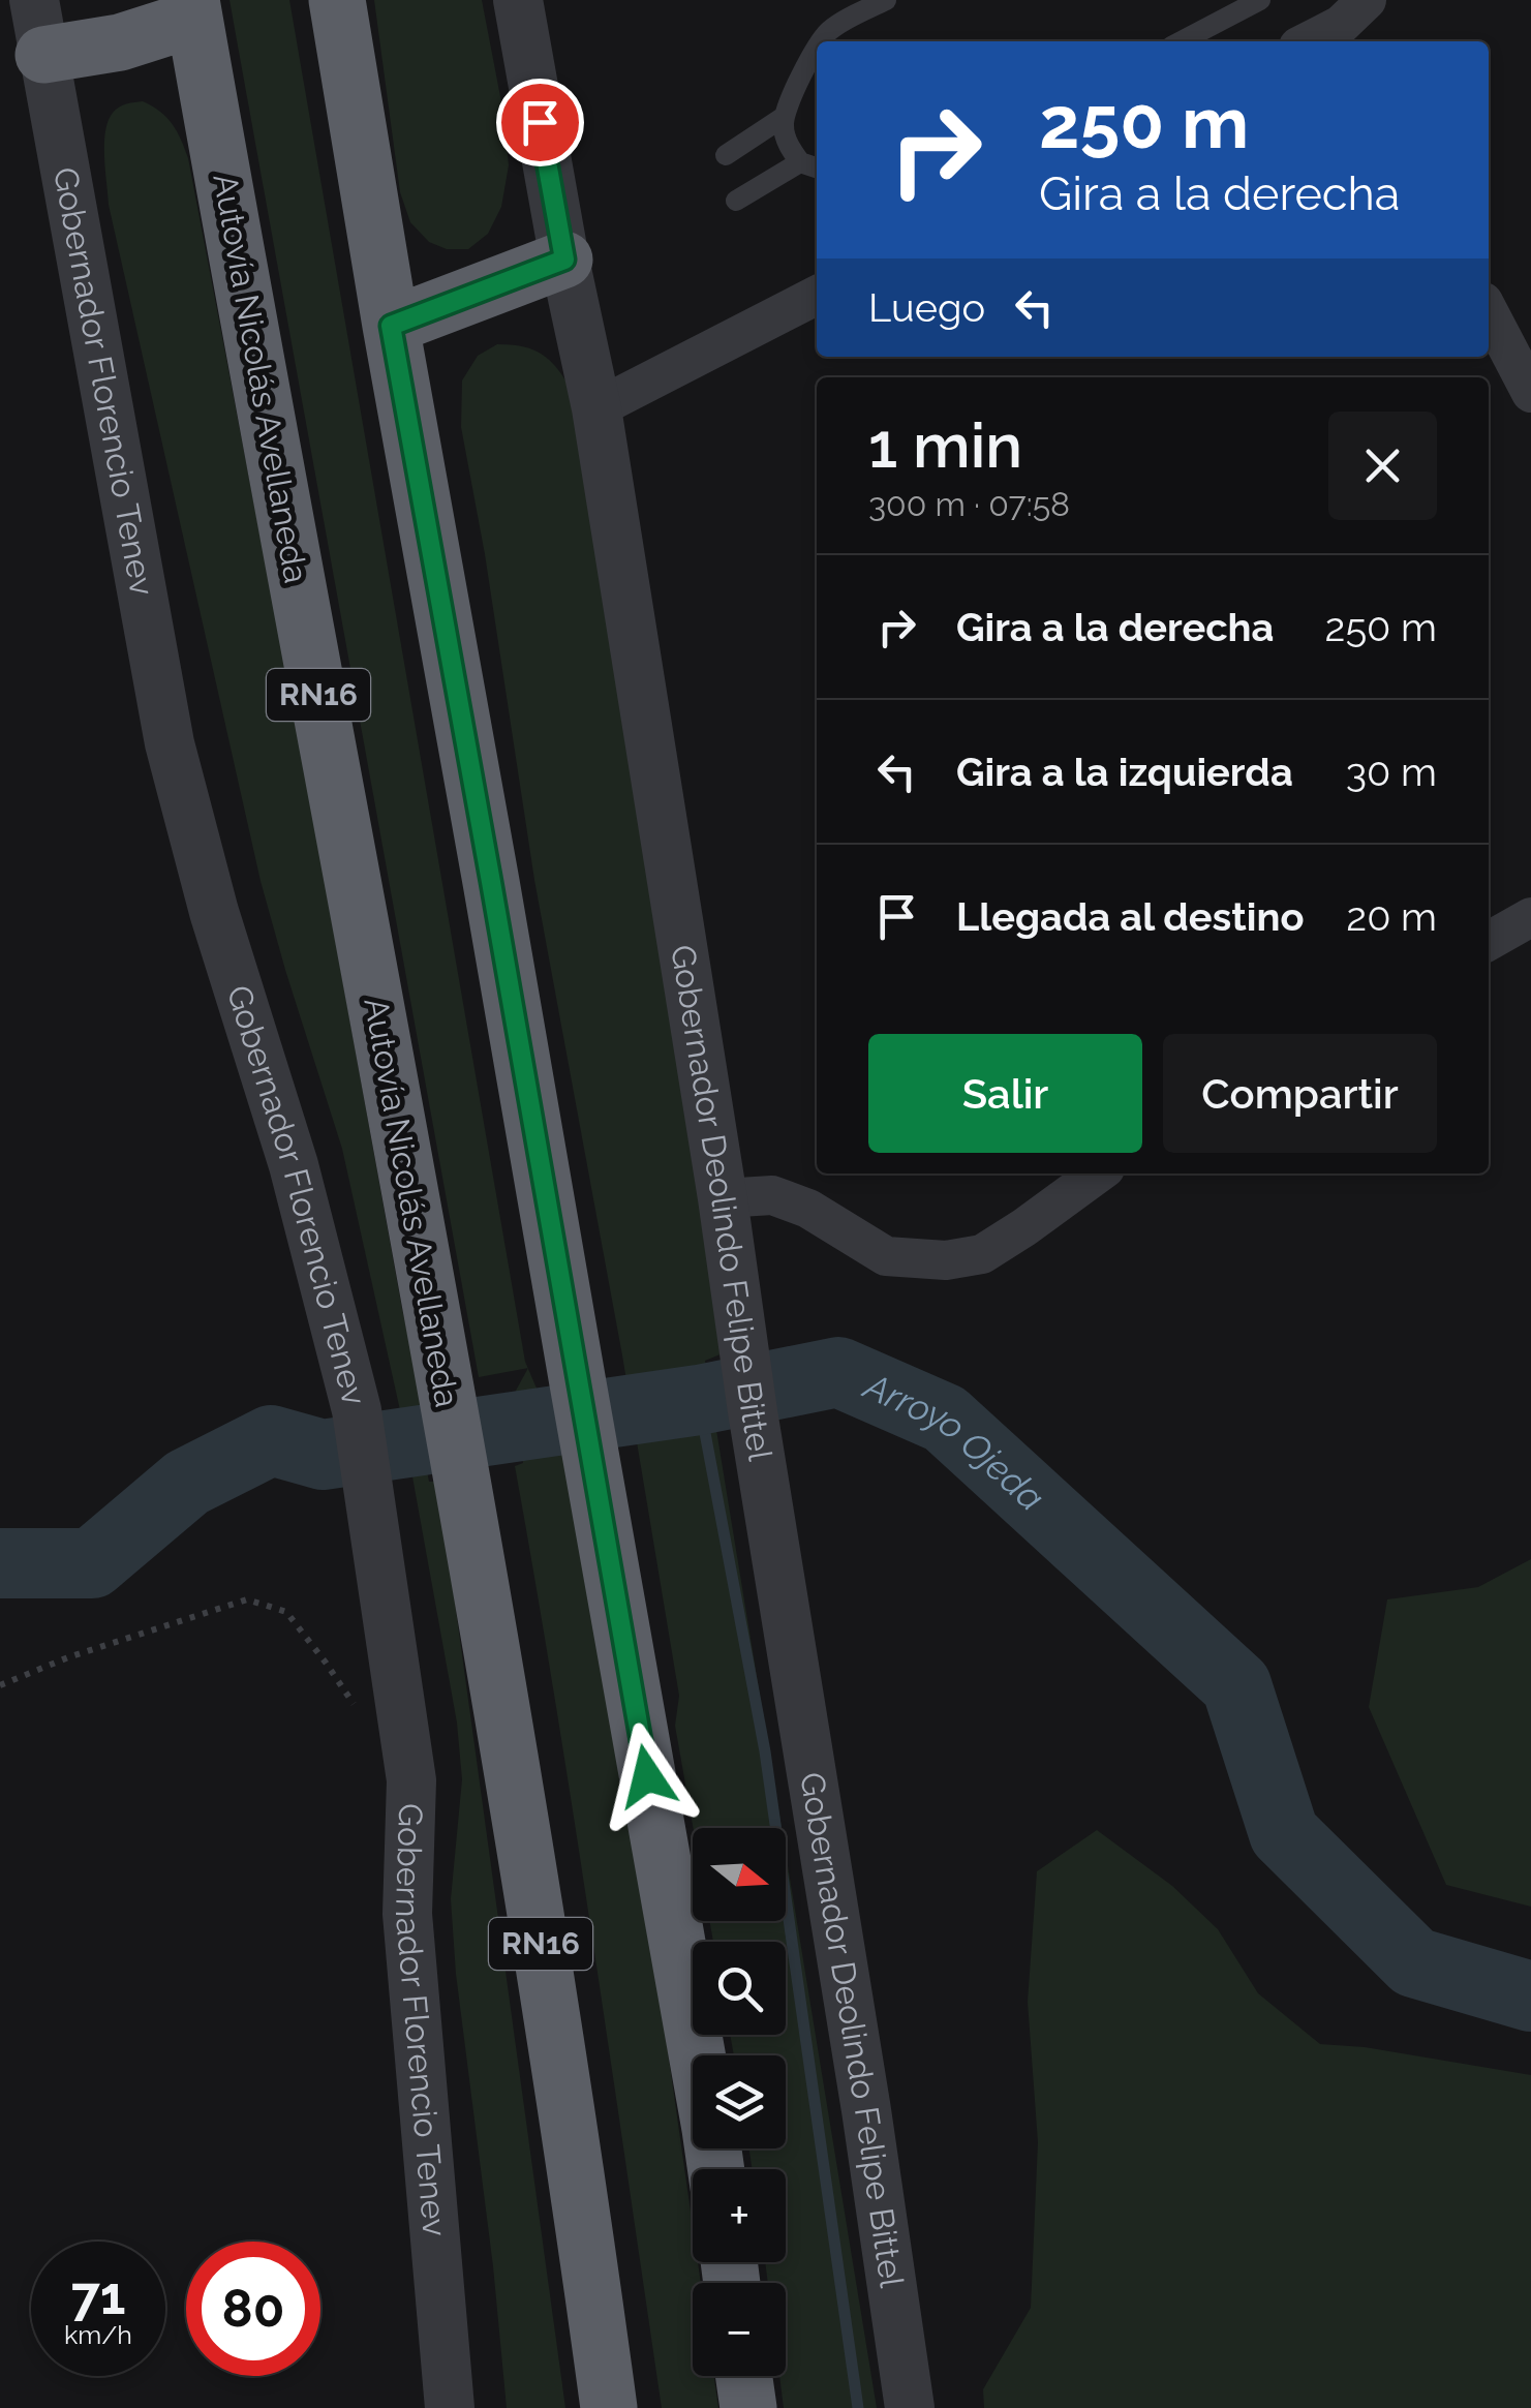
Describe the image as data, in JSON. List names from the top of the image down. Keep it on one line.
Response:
{"streets":{"highway":["Autovía Nicolás Avellaneda","RN16"],"street":["Gobernador Florencio Tenev","Gobernador Deolindo Felipe Bittel"]},"water":["Arroyo Ojeda"],"north":"right","page":{"turn":["250 m","Gira a la derecha"],"then":"Luego","heading":["1 min","300 m · 07:58"],"list":[{"name":"Gira a la derecha","value":"250 m"},{"name":"Gira a la izquierda","value":"30 m"},{"name":"Llegada al destino","value":"20 m"}],"buttons":["Salir","Compartir"],"map_buttons":["+","−"],"speed":"71 km/h","limit":"80"}}
